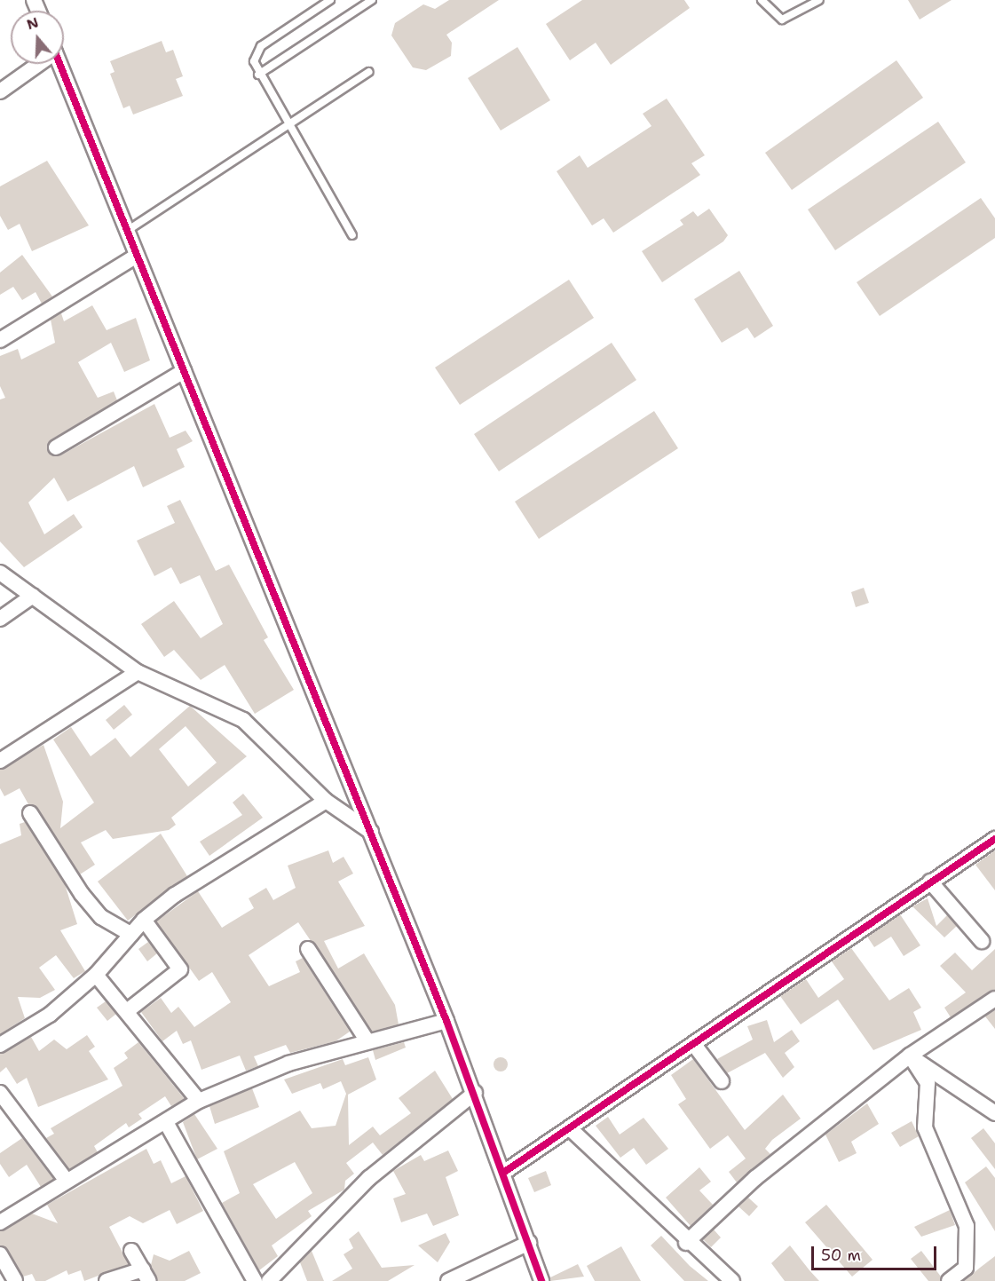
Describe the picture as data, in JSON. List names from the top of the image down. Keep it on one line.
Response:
{"scale_bar":"50 m","north":"top"}
